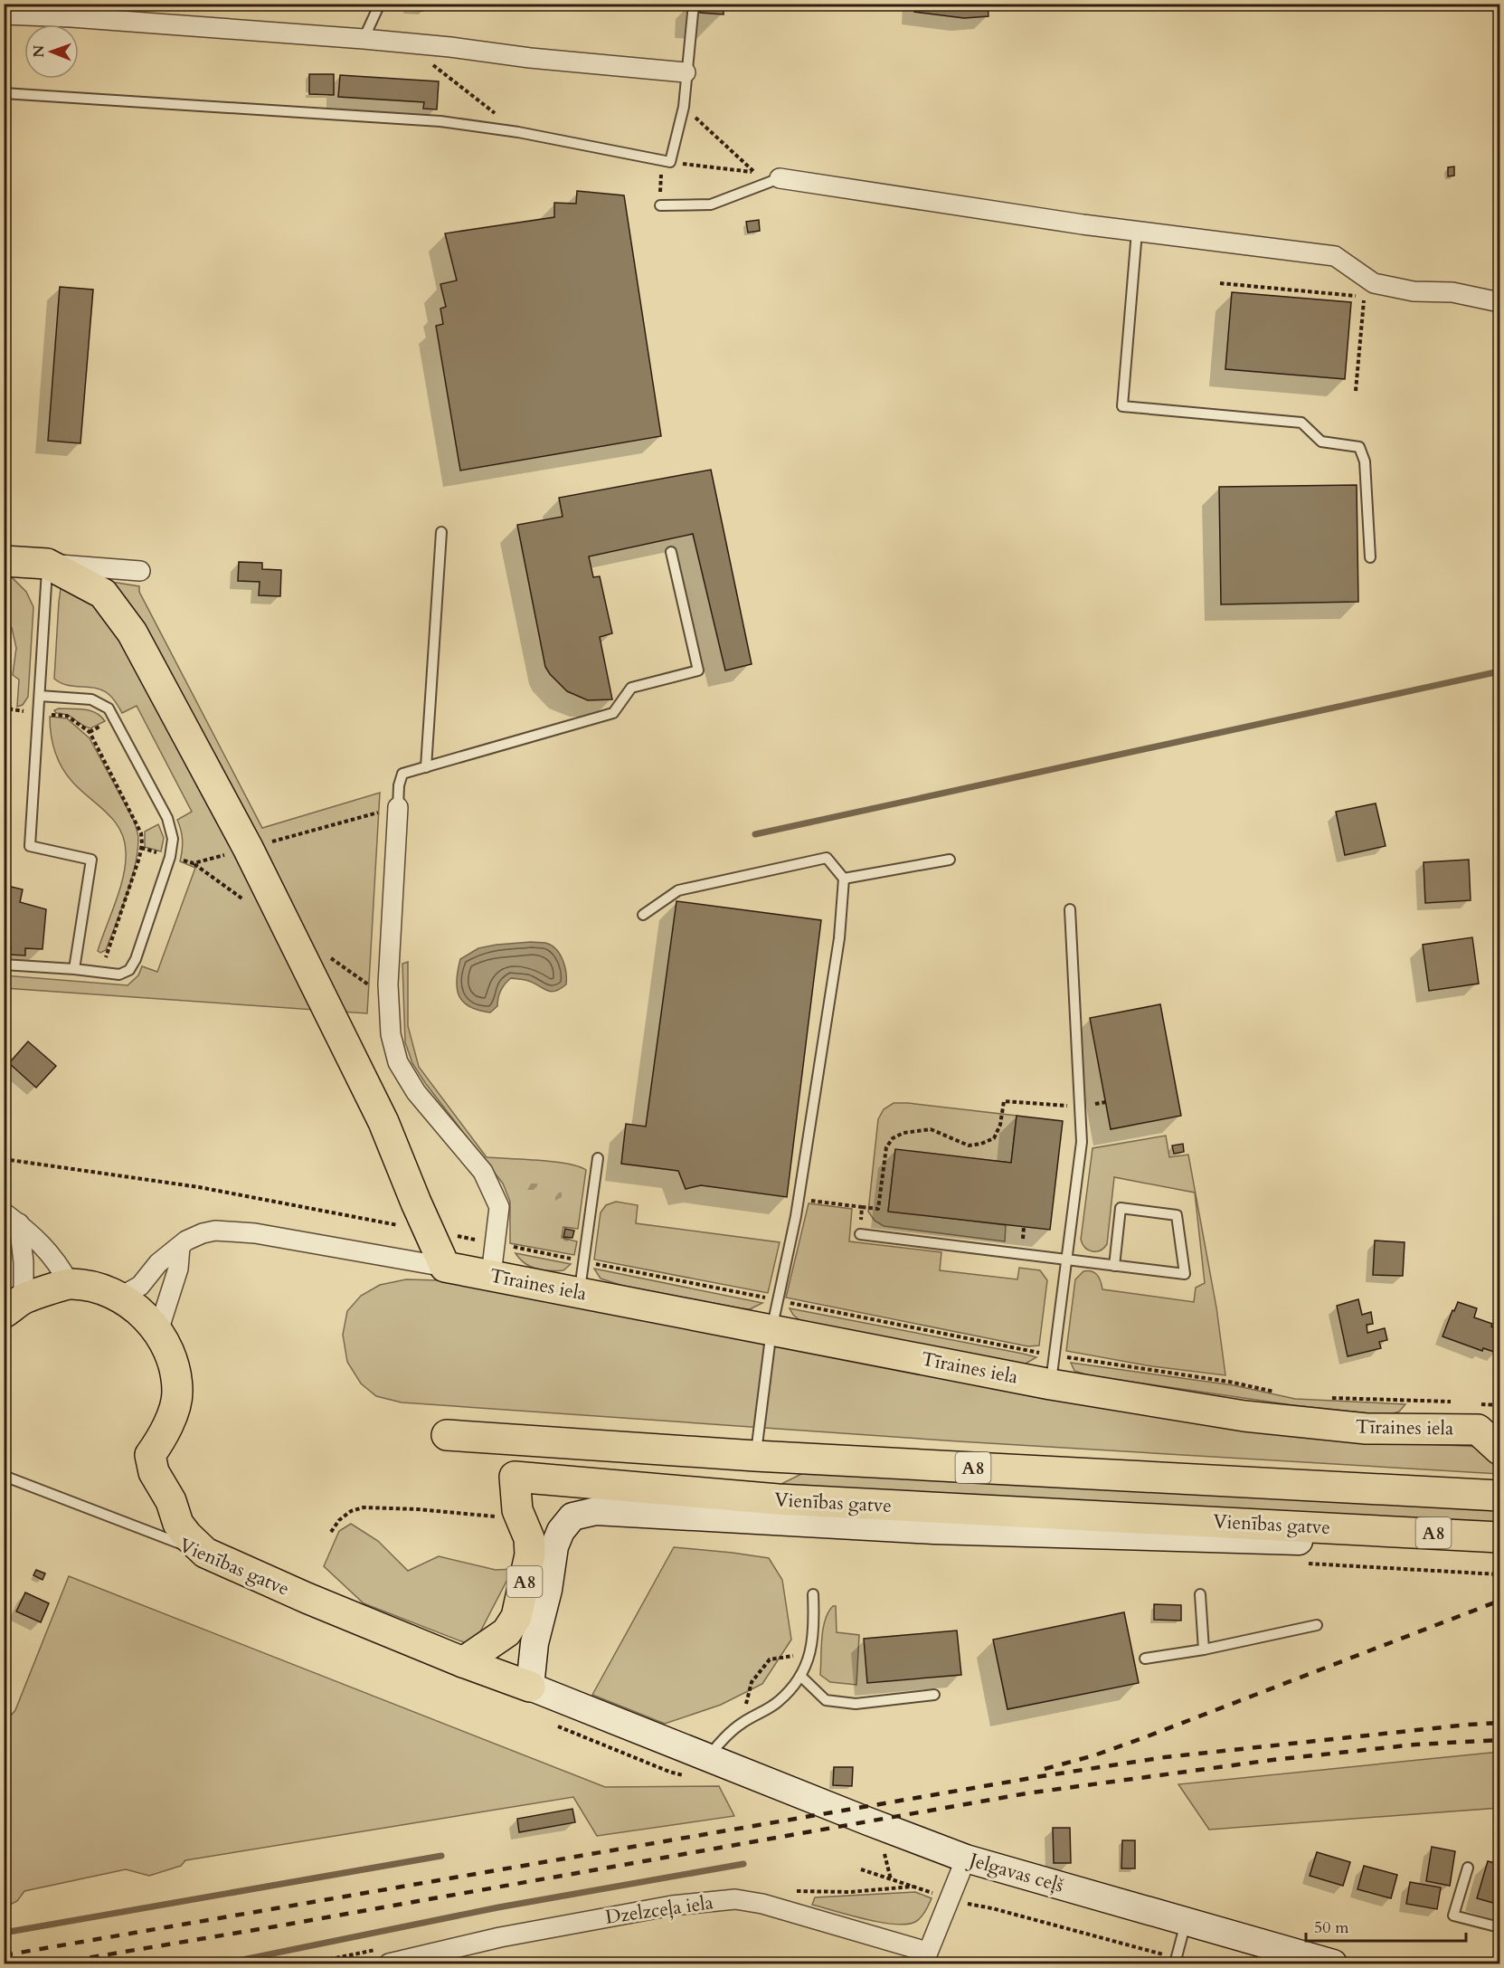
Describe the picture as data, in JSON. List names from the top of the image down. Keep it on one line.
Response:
{"streets":{"highway":["Tīraines iela","A8","Vienības gatve"],"main road":["Jelgavas ceļš"],"street":["Dzelzceļa iela"]},"crossings":[["Vienības gatve","Jelgavas ceļš"]],"scale_bar":"50 m","north":"left"}
